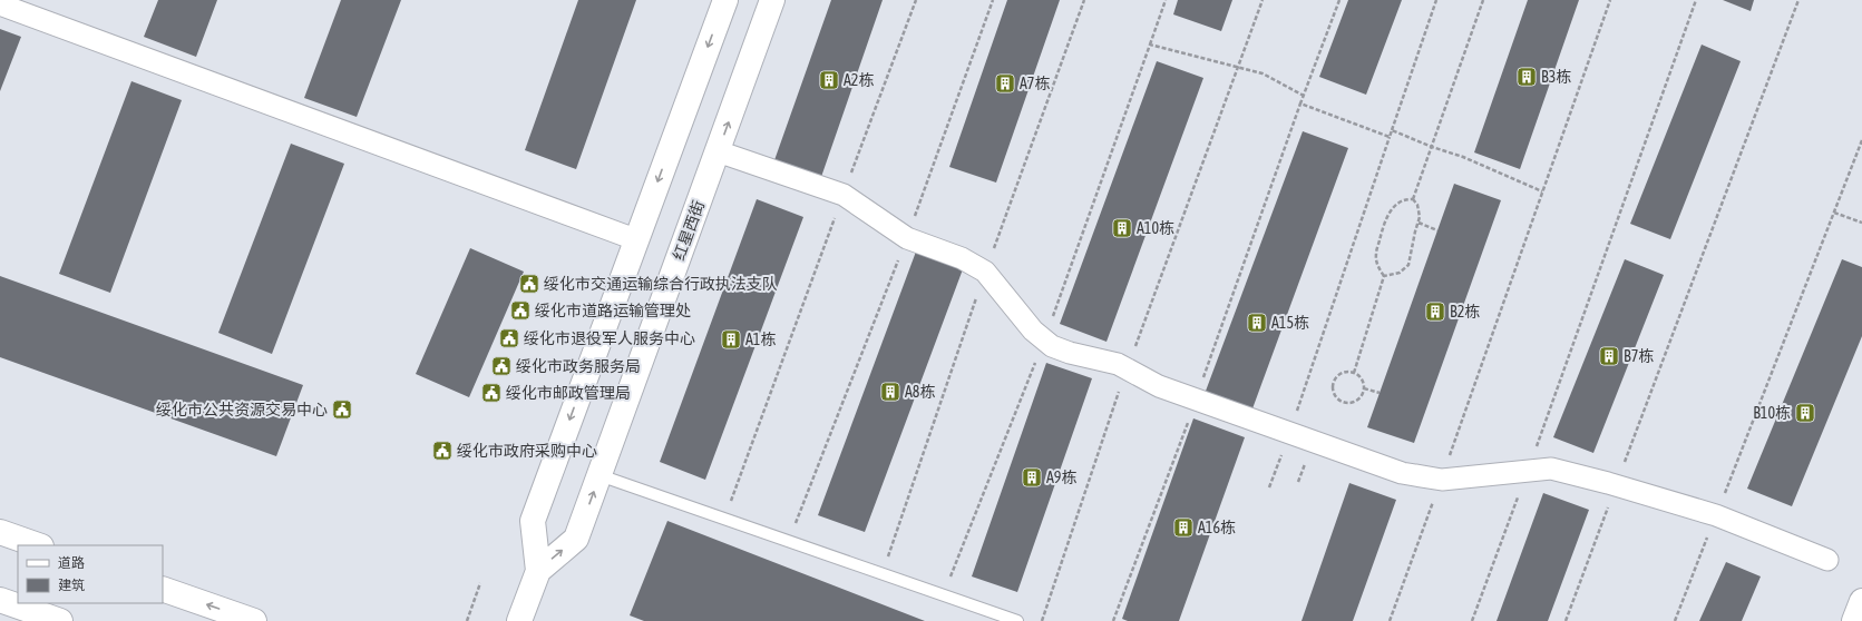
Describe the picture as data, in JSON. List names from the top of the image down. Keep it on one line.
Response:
{"streets":{"main road":["红星西街"]},"places":{"building":["B3栋","A2栋","A7栋","A10栋","B2栋","A15栋","A1栋","B7栋","A8栋","B10栋","A9栋","A16栋"],"public building":["绥化市交通运输综合行政执法支队","绥化市道路运输管理处","绥化市退役军人服务中心","绥化市政务服务局","绥化市邮政管理局","绥化市公共资源交易中心","绥化市政府采购中心"]},"legend":["道路","建筑"]}
